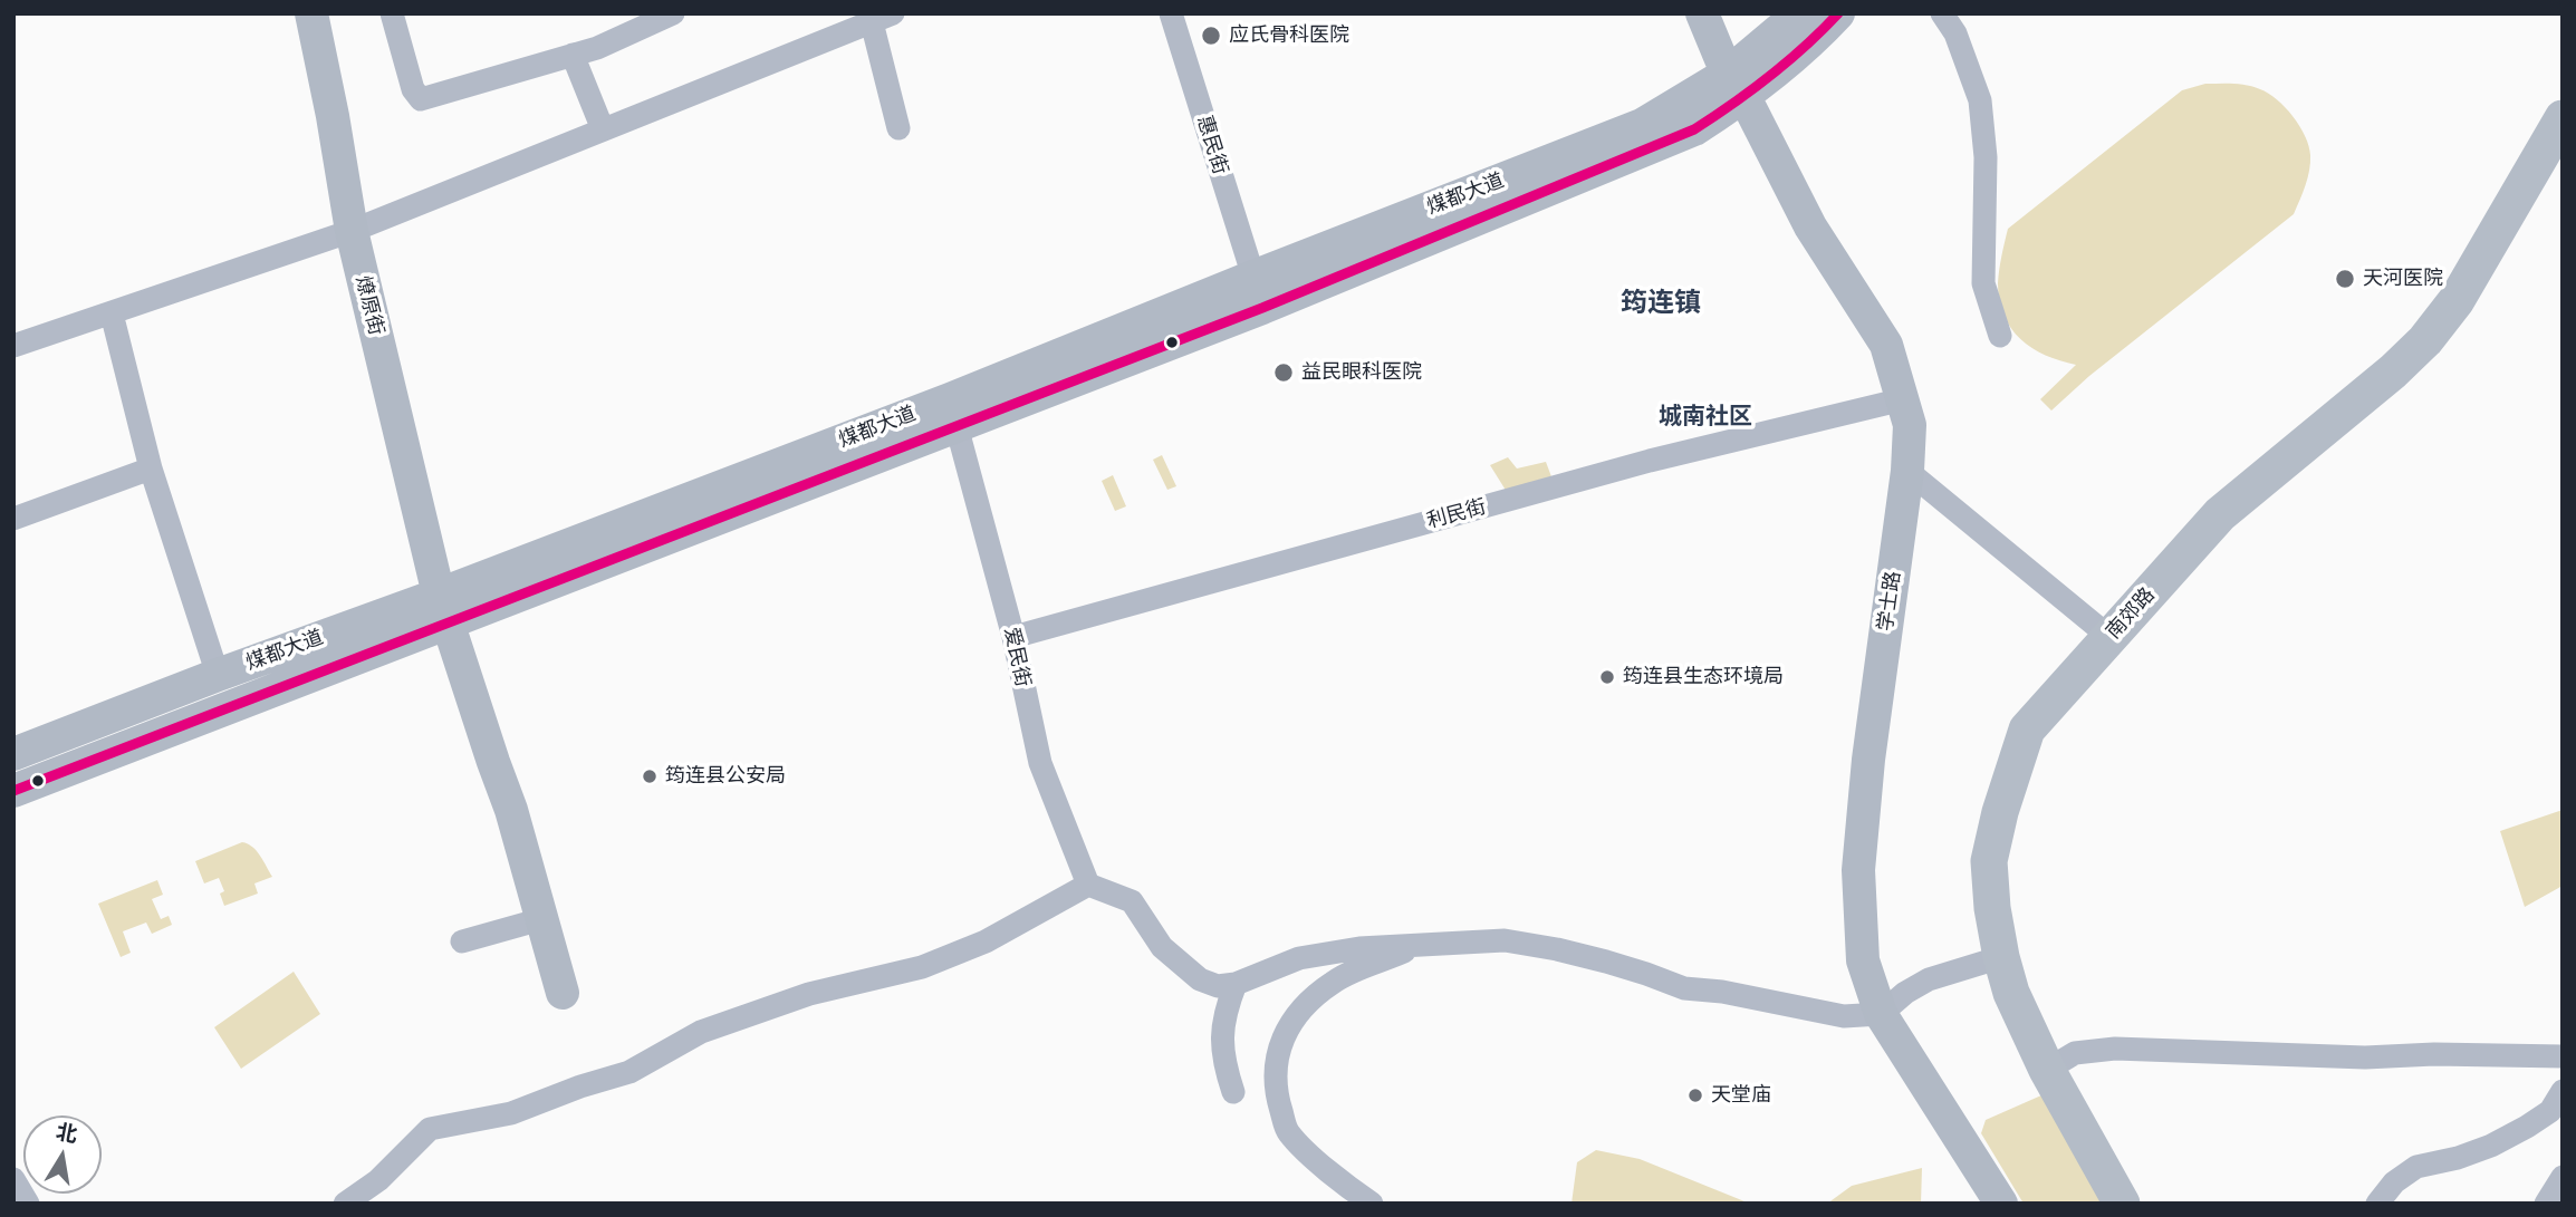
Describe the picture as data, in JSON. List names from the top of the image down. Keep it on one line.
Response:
{"streets":{"main road":["煤都大道","燎原街","学士路","南郊路"],"street":["惠民街","利民街","爱民街"]},"crossings":[["惠民街","煤都大道"],["煤都大道","燎原街"],["煤都大道","学士路"],["煤都大道","爱民街"],["利民街","学士路"],["利民街","爱民街"]],"districts":["筠连镇","城南社区"],"places":["应氏骨科医院","天河医院","益民眼科医院","筠连县生态环境局","筠连县公安局","天堂庙"],"north":"top"}
